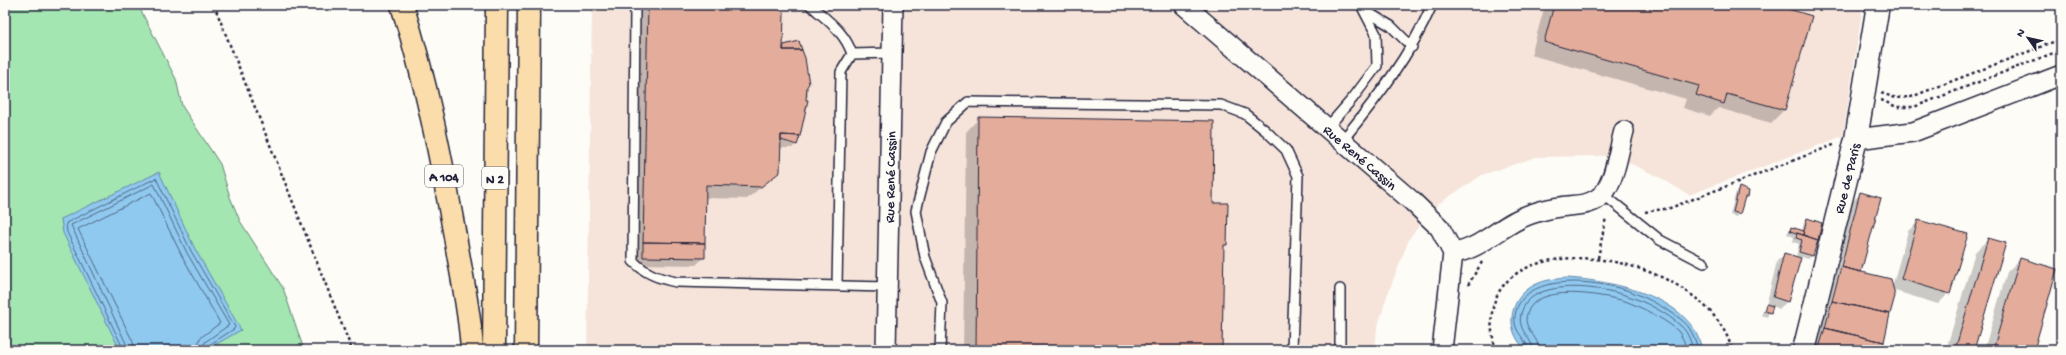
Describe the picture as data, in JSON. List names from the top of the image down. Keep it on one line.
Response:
{"streets":{"highway":["A 104","N 2"],"street":["Rue René Cassin","Rue de Paris"]},"north":"top left"}
